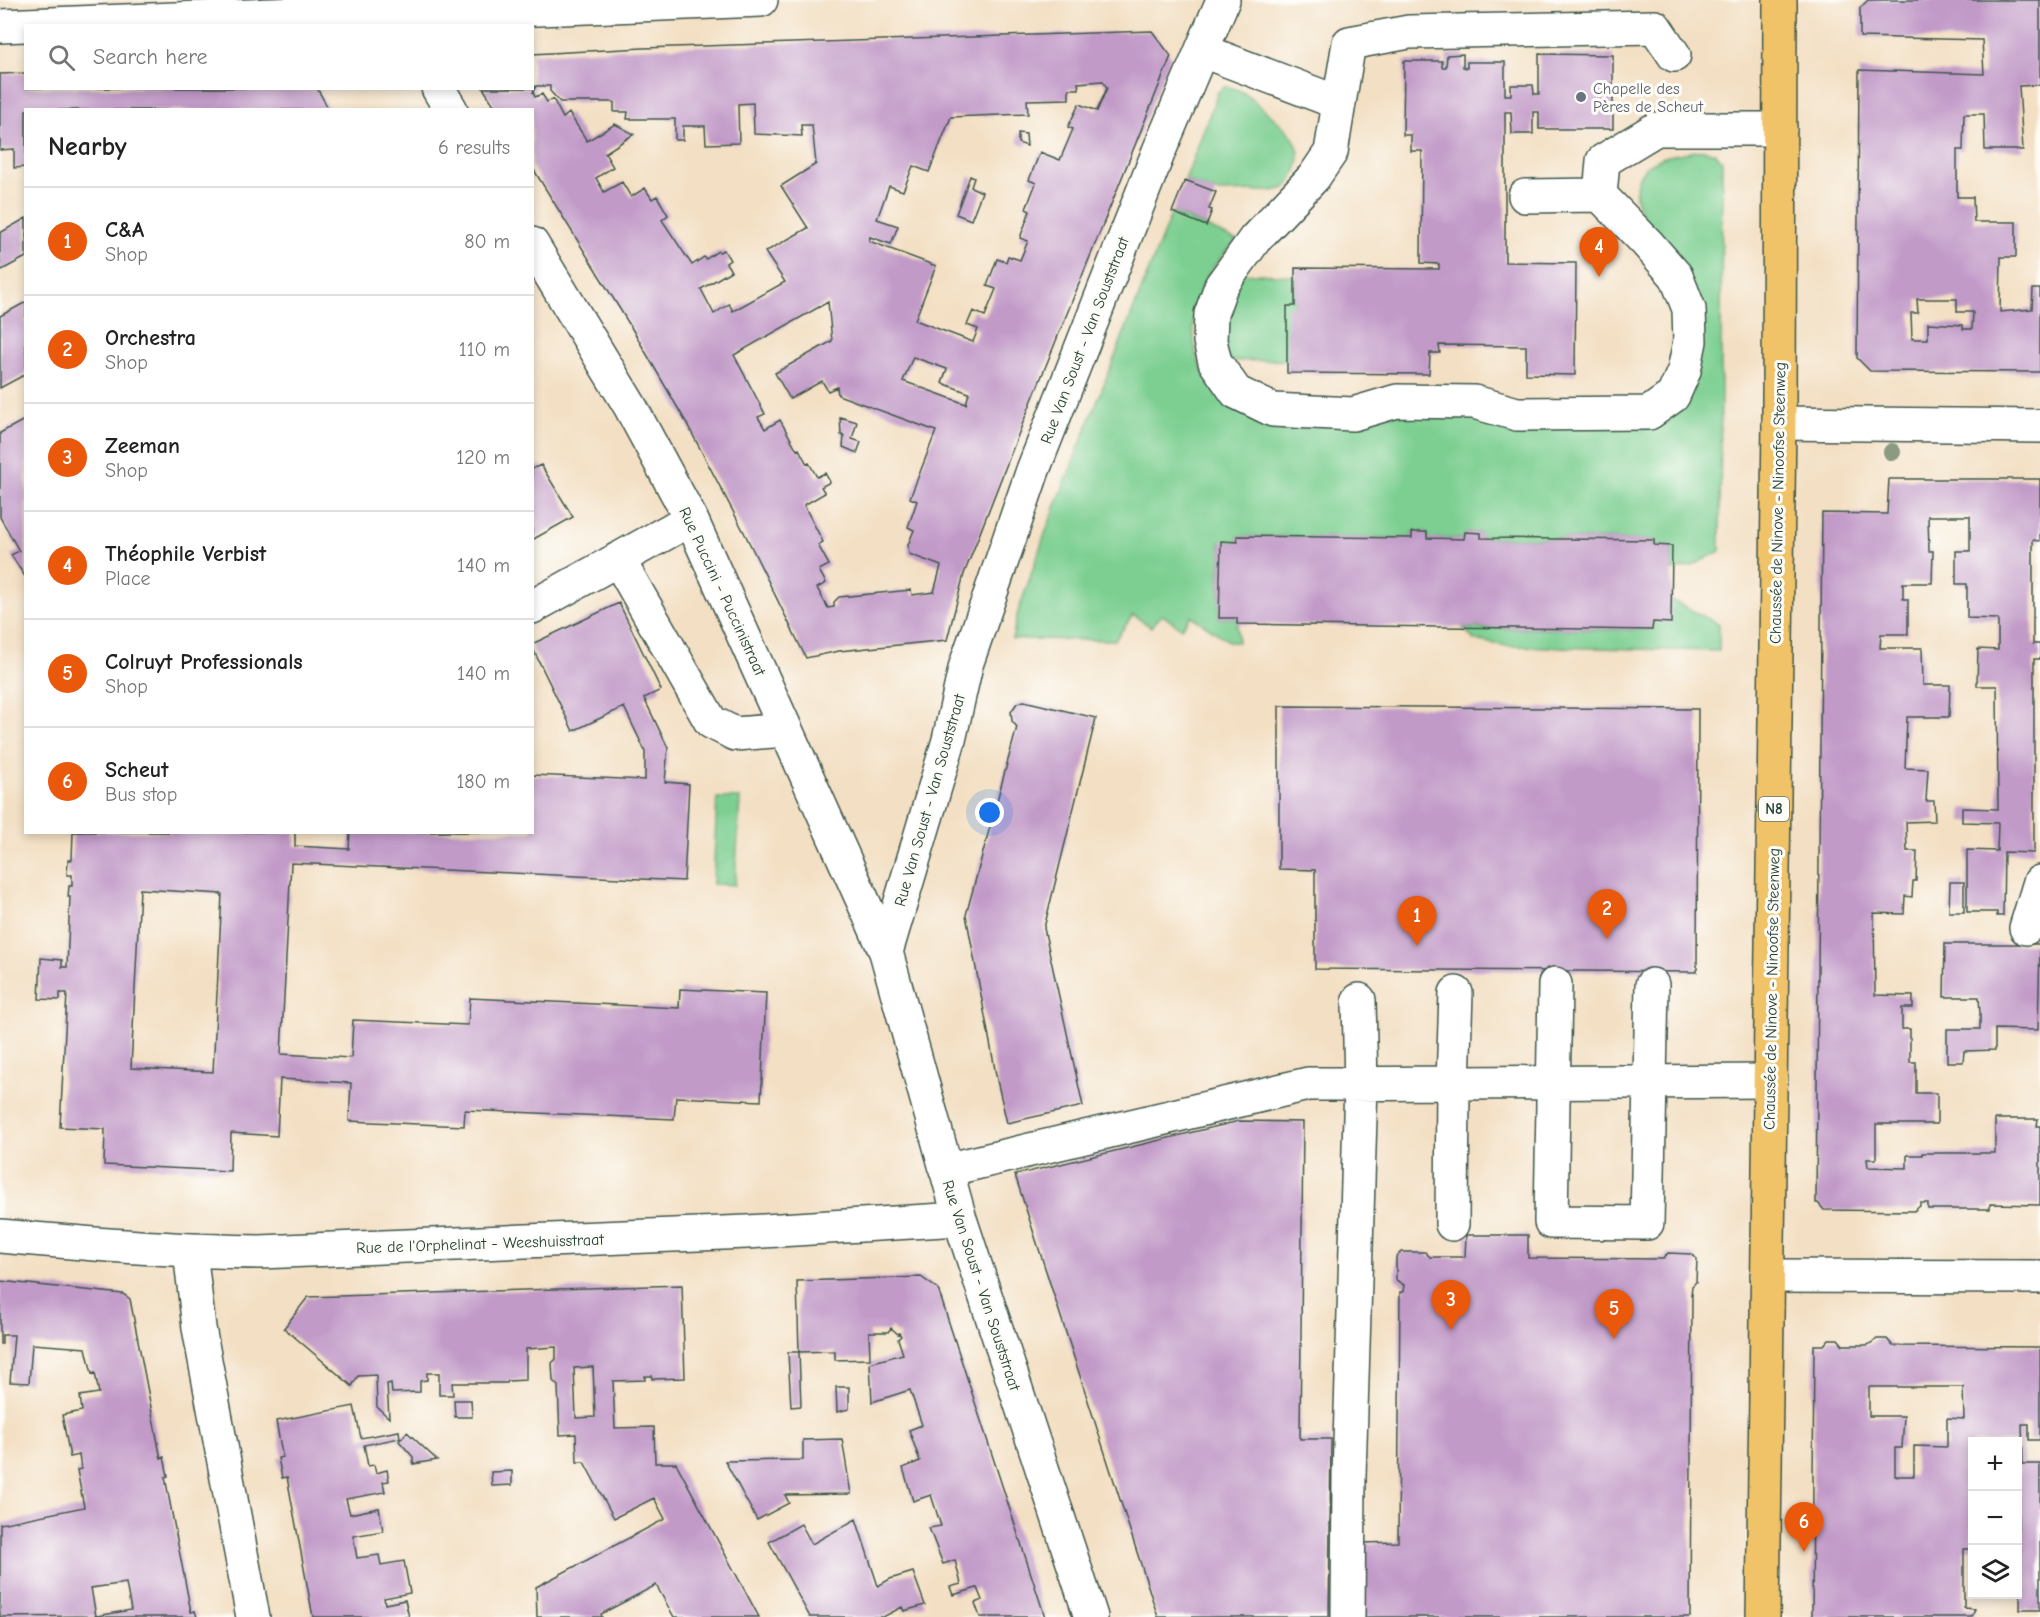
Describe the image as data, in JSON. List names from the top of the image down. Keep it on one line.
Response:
{"streets":{"main road":["Chaussée de Ninove - Ninoofse Steenweg","N8"],"street":["Rue Van Soust - Van Souststraat","Rue Puccini - Puccinistraat","Rue de l'Orphelinat - Weeshuisstraat"]},"crossings":[["Rue Van Soust - Van Souststraat","Rue Puccini - Puccinistraat"],["Rue Van Soust - Van Souststraat","Rue de l'Orphelinat - Weeshuisstraat"]],"places":["Chapelle des Pères de Scheut"],"page":{"search":"Search here","heading":["Nearby","6 results"],"list":[{"mark":"1","name":"C&A","note":"Shop","value":"80 m"},{"mark":"2","name":"Orchestra","note":"Shop","value":"110 m"},{"mark":"3","name":"Zeeman","note":"Shop","value":"120 m"},{"mark":"4","name":"Théophile Verbist","note":"Place","value":"140 m"},{"mark":"5","name":"Colruyt Professionals","note":"Shop","value":"140 m"},{"mark":"6","name":"Scheut","note":"Bus stop","value":"180 m"}],"pins":["4","2","1","3","5","6"],"map_buttons":["+","−"]}}
